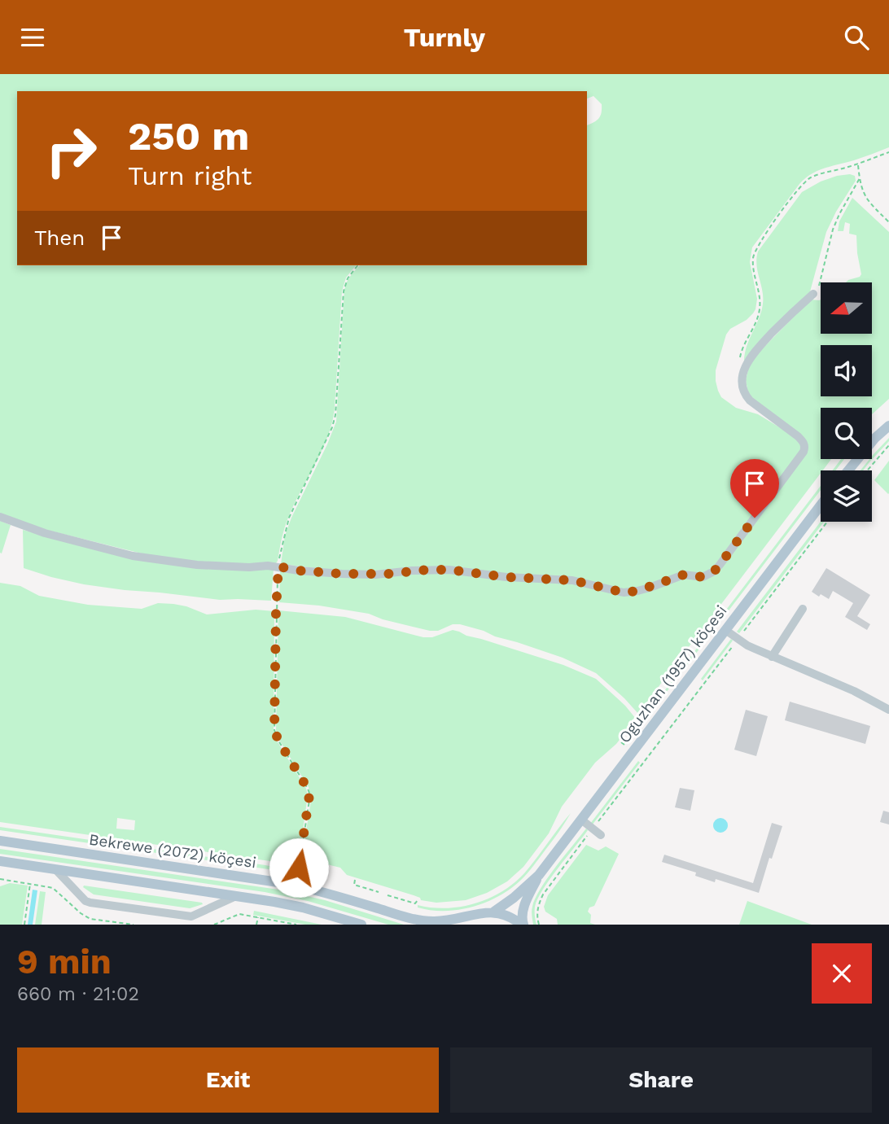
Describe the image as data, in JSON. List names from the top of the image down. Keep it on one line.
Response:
{"streets":{"main road":["Oguzhan (1957) köçesi","Bekrewe (2072) köçesi"]},"crossings":[["Oguzhan (1957) köçesi","Bekrewe (2072) köçesi"]],"north":"left","page":{"header":"Turnly","turn":["250 m","Turn right"],"then":"Then","heading":["9 min","660 m · 21:02"],"buttons":["Exit","Share"]}}
